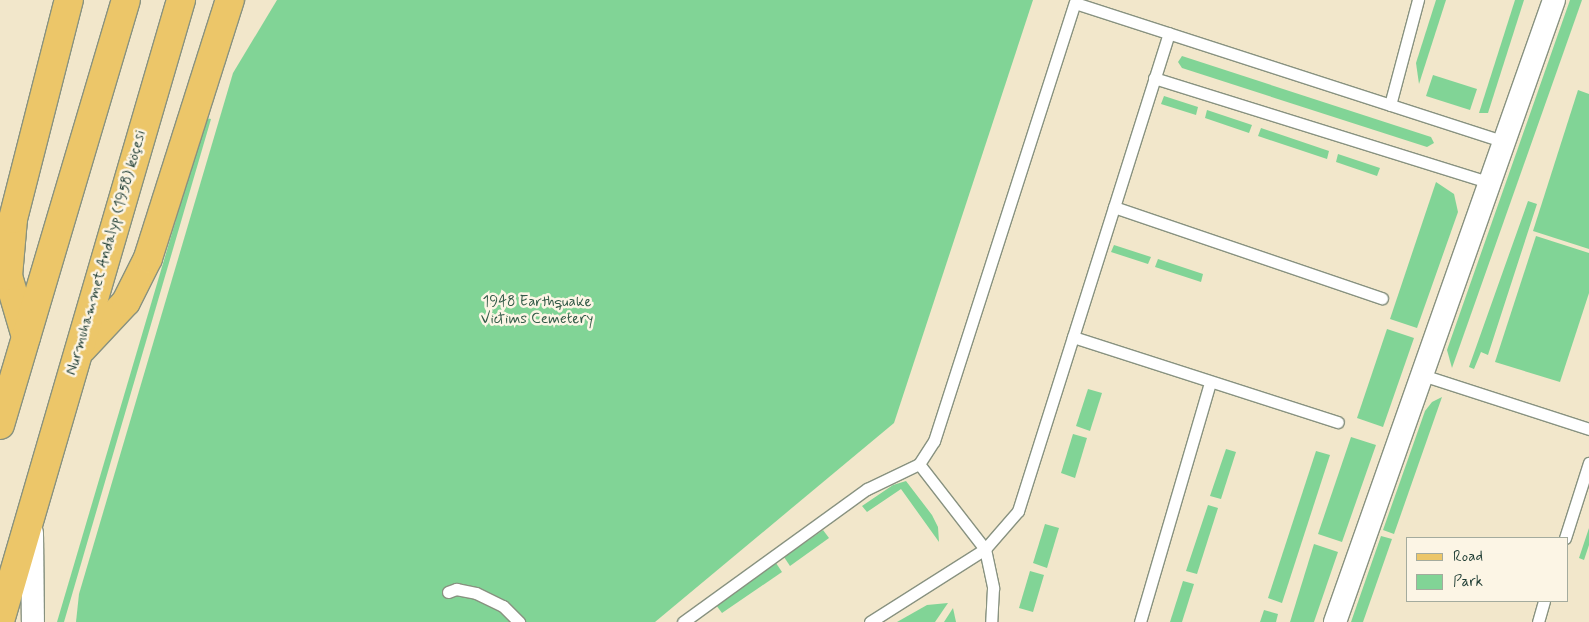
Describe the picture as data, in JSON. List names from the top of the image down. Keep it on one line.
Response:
{"streets":{"main road":["Nurmuhammet Andalyp (1958) köçesi"]},"parks":["1948 Earthquake Victims Cemetery"],"legend":["Road","Park"]}
